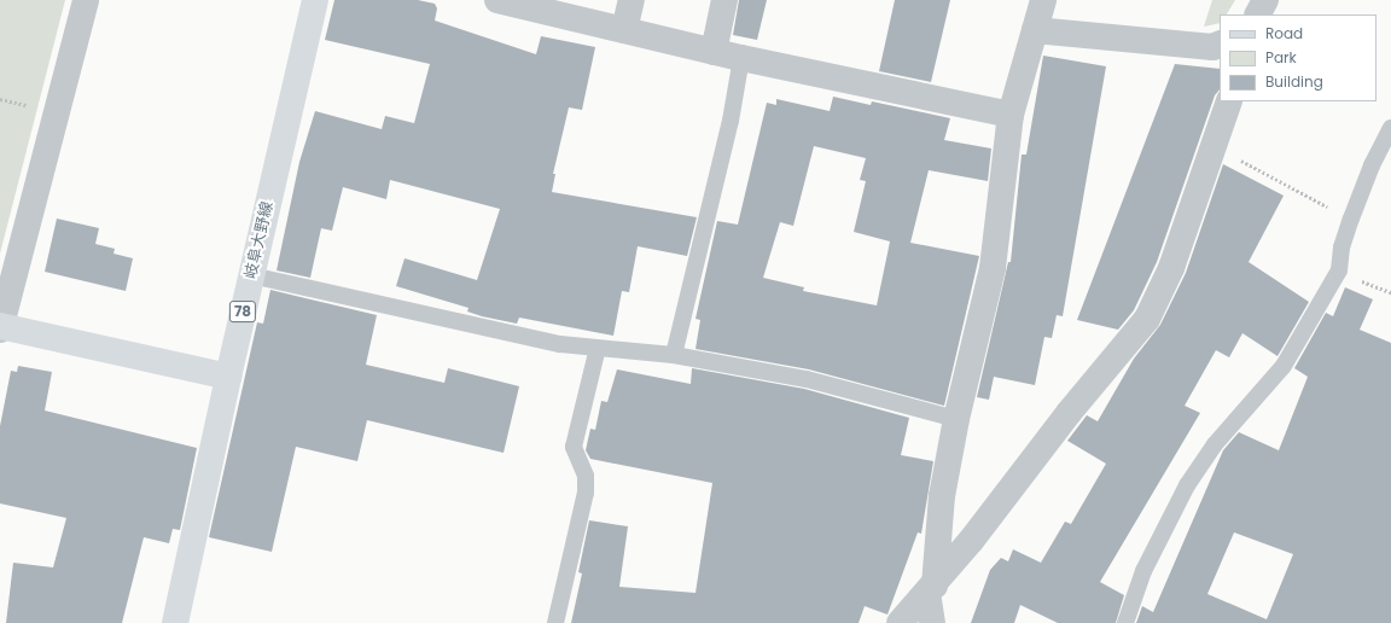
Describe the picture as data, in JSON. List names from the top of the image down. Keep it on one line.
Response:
{"streets":{"main road":["岐阜大野線","78"]},"legend":["Road","Park","Building"]}
